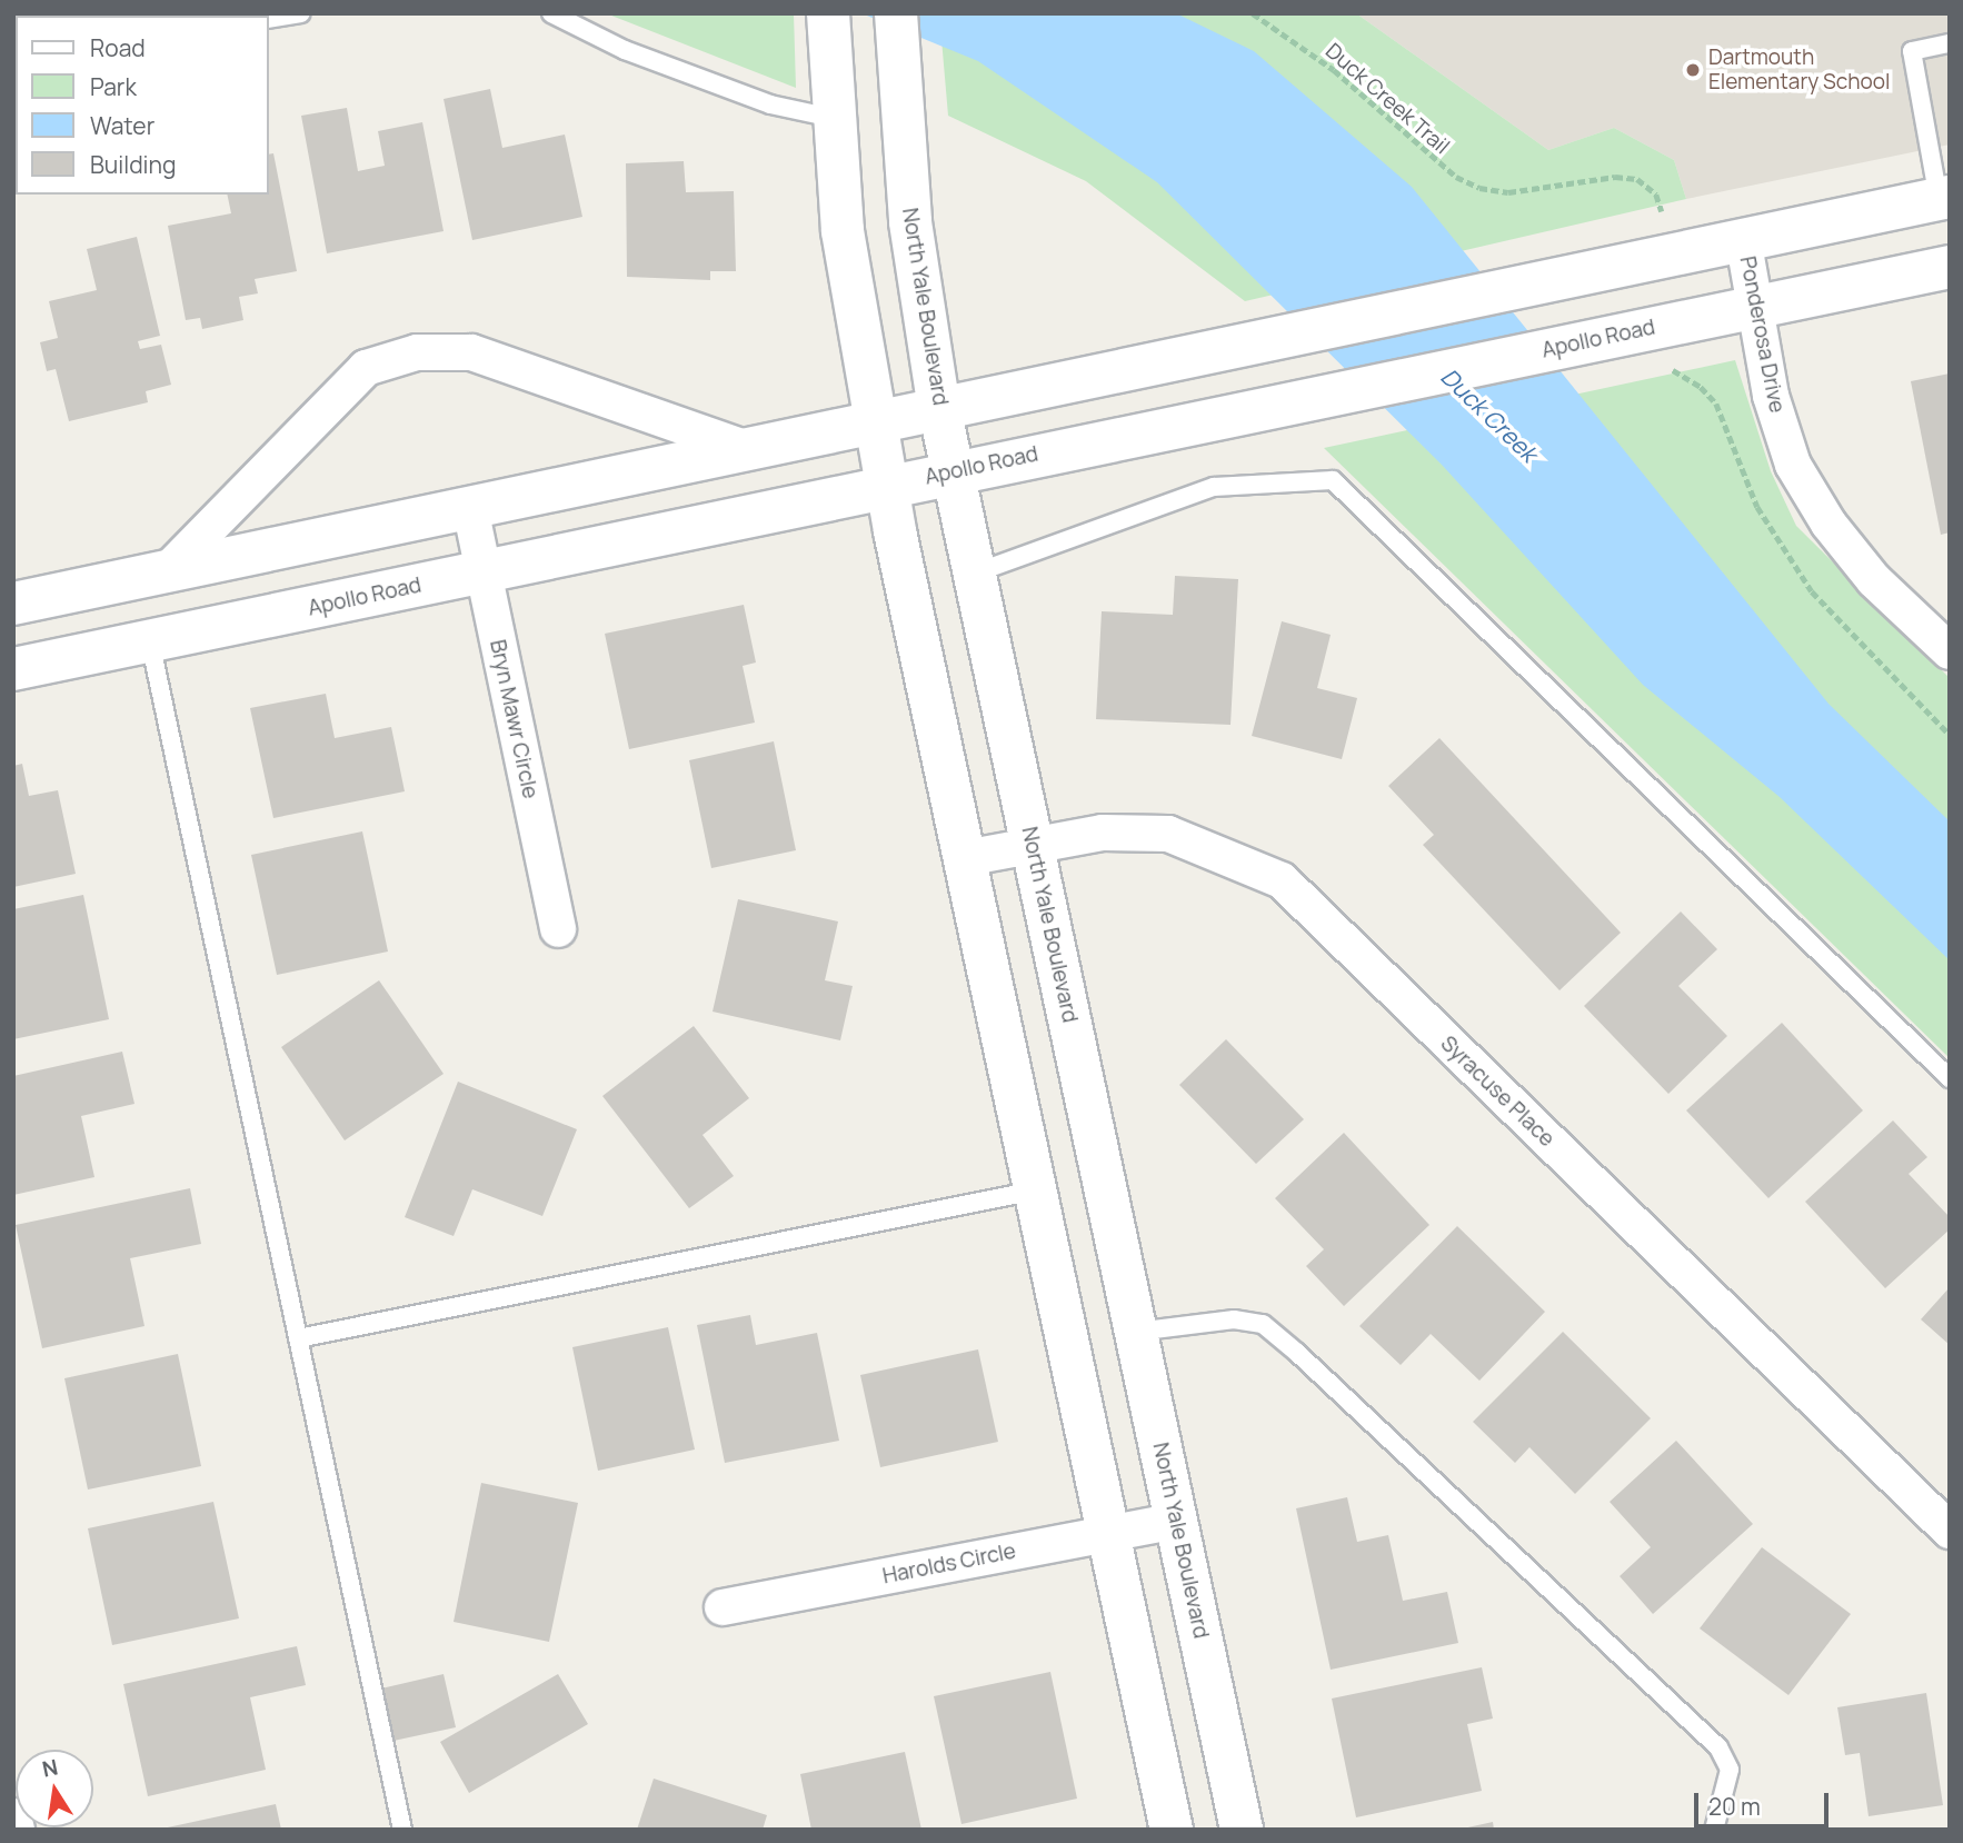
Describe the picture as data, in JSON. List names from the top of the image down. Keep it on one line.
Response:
{"streets":{"street":["North Yale Boulevard","Ponderosa Drive","Apollo Road","Bryn Mawr Circle","Syracuse Place","Harolds Circle"],"path":["Duck Creek Trail"]},"crossings":[["North Yale Boulevard","Apollo Road"],["North Yale Boulevard","Syracuse Place"],["North Yale Boulevard","Harolds Circle"],["Ponderosa Drive","Apollo Road"],["Apollo Road","Bryn Mawr Circle"]],"water":["Duck Creek"],"places":["Dartmouth Elementary School"],"legend":["Road","Park","Water","Building"],"scale_bar":"20 m","north":"top"}
